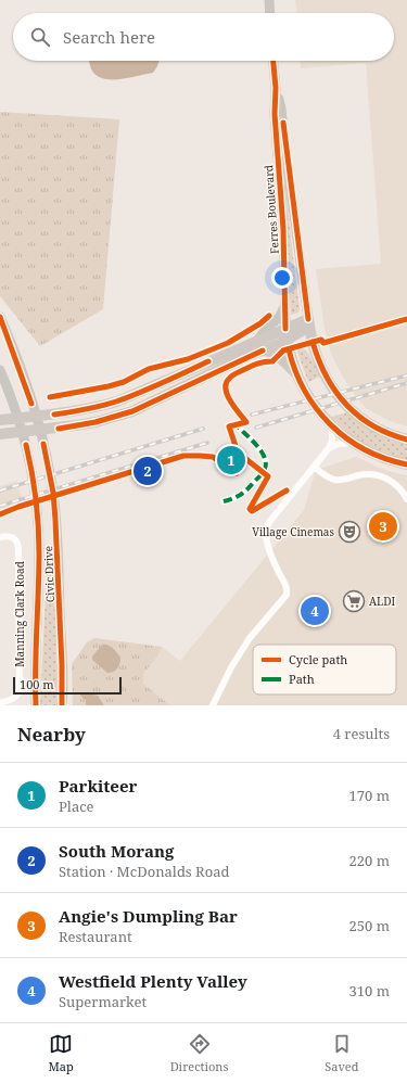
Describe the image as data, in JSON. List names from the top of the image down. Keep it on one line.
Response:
{"streets":{"main road":["Ferres Boulevard","Civic Drive"],"street":["Manning Clark Road"]},"places":{"theatre":["Village Cinemas"],"supermarket":["ALDI"]},"legend":["Cycle path","Path"],"scale_bar":"100 m","page":{"search":"Search here","pins":["1","2","3","4"],"scale":"100 m","heading":["Nearby","4 results"],"list":[{"mark":"1","name":"Parkiteer","note":"Place","value":"170 m"},{"mark":"2","name":"South Morang","note":"Station · McDonalds Road","value":"220 m"},{"mark":"3","name":"Angie's Dumpling Bar","note":"Restaurant","value":"250 m"},{"mark":"4","name":"Westfield Plenty Valley","note":"Supermarket","value":"310 m"}],"nav":["Map","Directions","Saved"]}}
